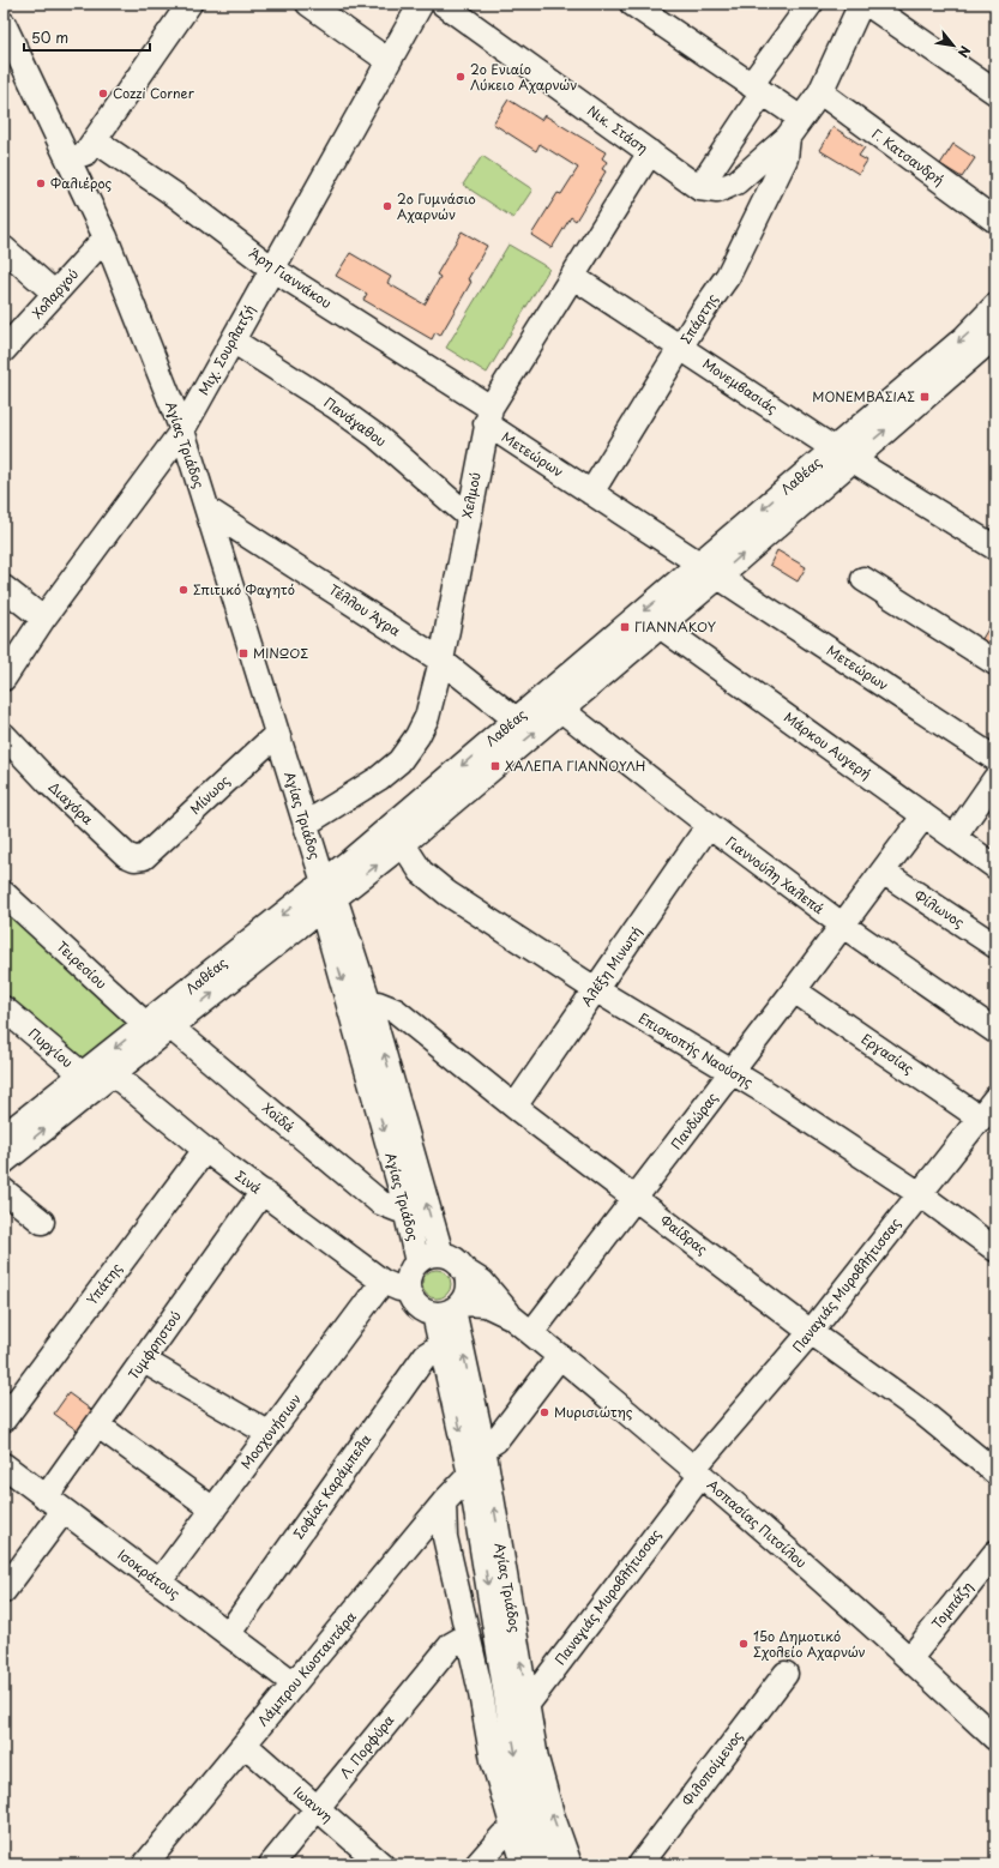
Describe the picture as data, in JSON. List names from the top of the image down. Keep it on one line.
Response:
{"streets":{"street":["Νικ. Στάση","Γ. Κατσανδρή","Άρη Γιαννάκου","Χολαργού","Σπάρτης","Μιχ. Σουρλατζή","Μονεμβασιάς","Πανάγαθου","Αγίας Τριάδος","Μετεώρων","Λαθέας","Χελμού","Τέλλου Άγρα","Μάρκου Αυγερή","Μίνωος","Διαγόρα","Γιαννούλη Χαλεπά","Φίλωνος","Τειρεσίου","Αλέξη Μινωτή","Πυργίου","Επισκοπής Ναούσης","Εργασίας","Χοϊδά","Πανδώρας","Σινά","Φαίδρας","Υπάτης","Παναγιάς Μυροβλήτισσας","Τυμφρηστού","Μοσχονήσιων","Σοφίας Καράμπελα","Ασπασίας Πιτσίλου","Ισοκράτους","Τομπάζη","Λάμπρου Κωσταντάρα","Λ. Πορφύρα","Φιλοποίμενος","Ιωαννη"]},"crossings":[["Νικ. Στάση","Χελμού"],["Γ. Κατσανδρή","Σπάρτης"],["Άρη Γιαννάκου","Μιχ. Σουρλατζή"],["Άρη Γιαννάκου","Μετεώρων"],["Άρη Γιαννάκου","Χελμού"],["Χολαργού","Αγίας Τριάδος"],["Σπάρτης","Μονεμβασιάς"],["Σπάρτης","Μετεώρων"],["Μιχ. Σουρλατζή","Πανάγαθου"],["Μιχ. Σουρλατζή","Αγίας Τριάδος"],["Μονεμβασιάς","Λαθέας"],["Μονεμβασιάς","Χελμού"],["Πανάγαθου","Χελμού"],["Αγίας Τριάδος","Λαθέας"],["Αγίας Τριάδος","Χελμού"],["Αγίας Τριάδος","Τέλλου Άγρα"],["Αγίας Τριάδος","Μίνωος"],["Αγίας Τριάδος","Χοϊδά"],["Αγίας Τριάδος","Σινά"],["Αγίας Τριάδος","Φαίδρας"],["Αγίας Τριάδος","Παναγιάς Μυροβλήτισσας"],["Αγίας Τριάδος","Σοφίας Καράμπελα"],["Αγίας Τριάδος","Ασπασίας Πιτσίλου"],["Αγίας Τριάδος","Λάμπρου Κωσταντάρα"],["Μετεώρων","Λαθέας"],["Μετεώρων","Χελμού"],["Λαθέας","Τέλλου Άγρα"],["Λαθέας","Μάρκου Αυγερή"],["Λαθέας","Γιαννούλη Χαλεπά"],["Λαθέας","Τειρεσίου"],["Λαθέας","Πυργίου"],["Λαθέας","Επισκοπής Ναούσης"],["Λαθέας","Χοϊδά"],["Λαθέας","Σινά"],["Χελμού","Τέλλου Άγρα"],["Μάρκου Αυγερή","Πανδώρας"],["Μίνωος","Διαγόρα"],["Γιαννούλη Χαλεπά","Αλέξη Μινωτή"],["Γιαννούλη Χαλεπά","Πανδώρας"],["Φίλωνος","Πανδώρας"],["Τειρεσίου","Χοϊδά"],["Αλέξη Μινωτή","Επισκοπής Ναούσης"],["Αλέξη Μινωτή","Φαίδρας"],["Πυργίου","Σινά"],["Επισκοπής Ναούσης","Πανδώρας"],["Επισκοπής Ναούσης","Παναγιάς Μυροβλήτισσας"],["Εργασίας","Πανδώρας"],["Εργασίας","Παναγιάς Μυροβλήτισσας"],["Πανδώρας","Φαίδρας"],["Πανδώρας","Ασπασίας Πιτσίλου"],["Σινά","Υπάτης"],["Σινά","Τυμφρηστού"],["Σινά","Μοσχονήσιων"],["Σινά","Ασπασίας Πιτσίλου"],["Φαίδρας","Παναγιάς Μυροβλήτισσας"],["Παναγιάς Μυροβλήτισσας","Ασπασίας Πιτσίλου"],["Τυμφρηστού","Ισοκράτους"],["Μοσχονήσιων","Ισοκράτους"],["Σοφίας Καράμπελα","Ισοκράτους"],["Ασπασίας Πιτσίλου","Τομπάζη"],["Ισοκράτους","Λάμπρου Κωσταντάρα"],["Λάμπρου Κωσταντάρα","Ιωαννη"],["Λ. Πορφύρα","Ιωαννη"]],"places":{"other":["2ο Ενιαίο Λύκειο Αχαρνών","Cozzi Corner","Φαλιέρος","2ο Γυμνάσιο Αχαρνών","Σπιτικό Φαγητό","Μυρισιώτης","15ο Δημοτικό Σχολείο Αχαρνών"],"transit":["ΜΟΝΕΜΒΑΣΙΑΣ","ΓΙΑΝΝΑΚΟΥ","ΜΙΝΩΟΣ","ΧΑΛΕΠΑ ΓΙΑΝΝΟΥΛΗ"]},"scale_bar":"50 m","north":"bottom right"}
